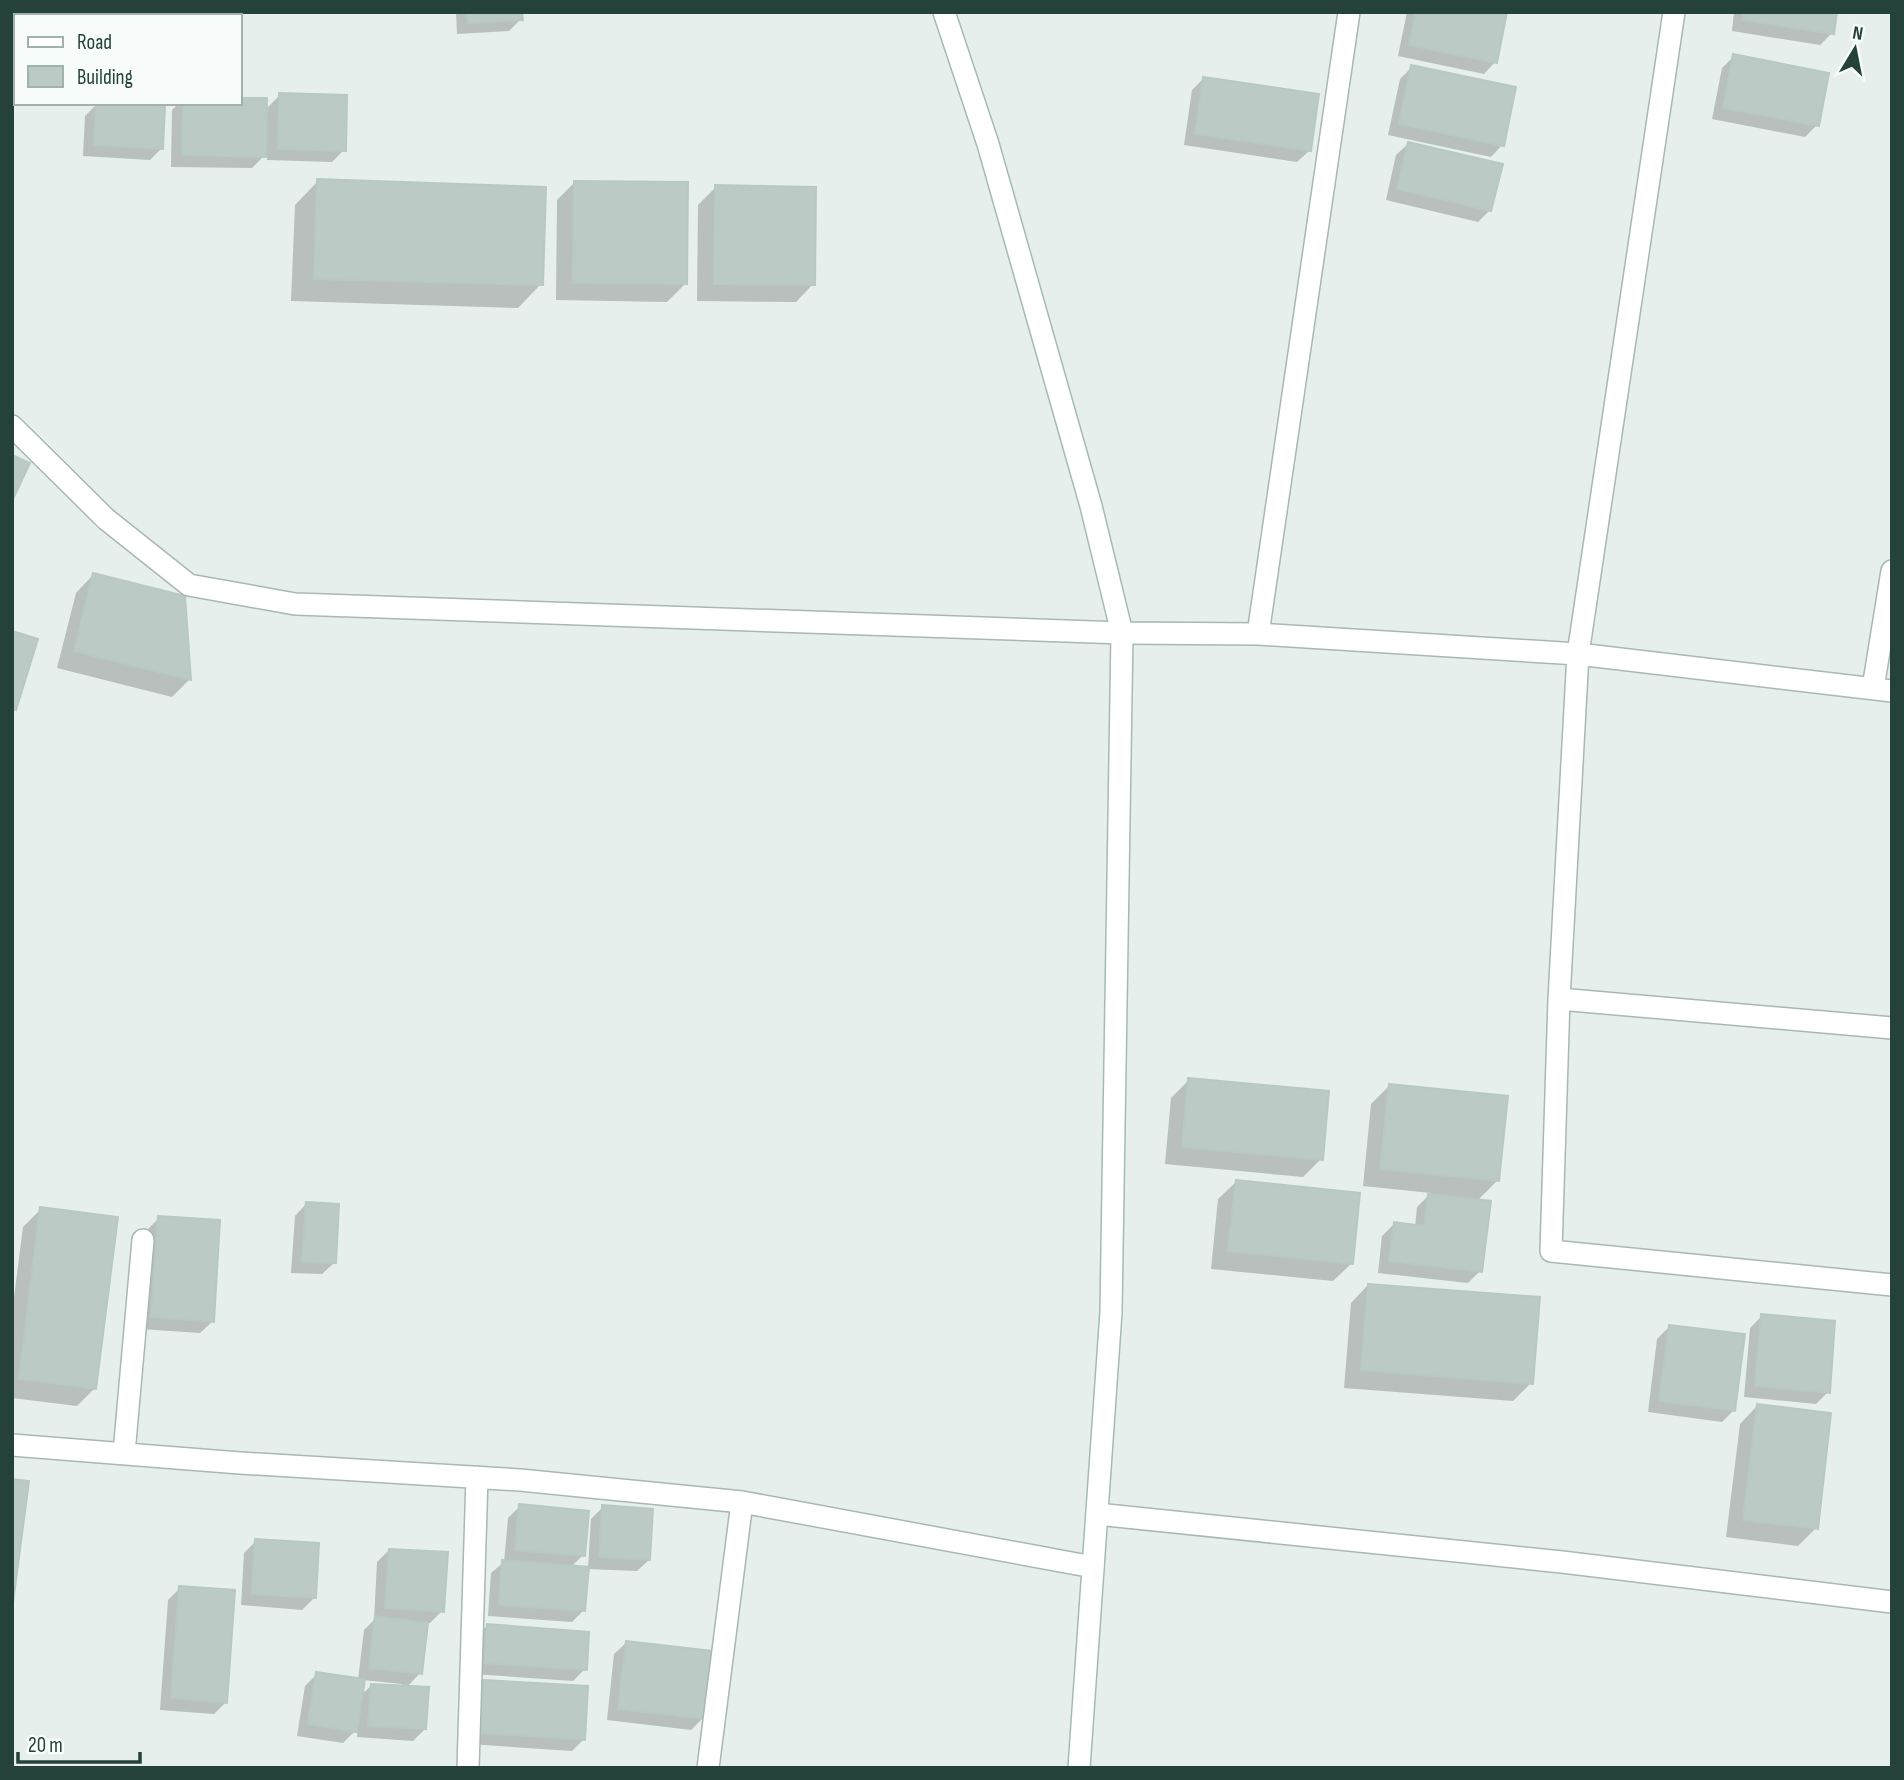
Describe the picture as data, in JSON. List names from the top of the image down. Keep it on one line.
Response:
{"legend":["Road","Building"],"scale_bar":"20 m","north":"top"}
